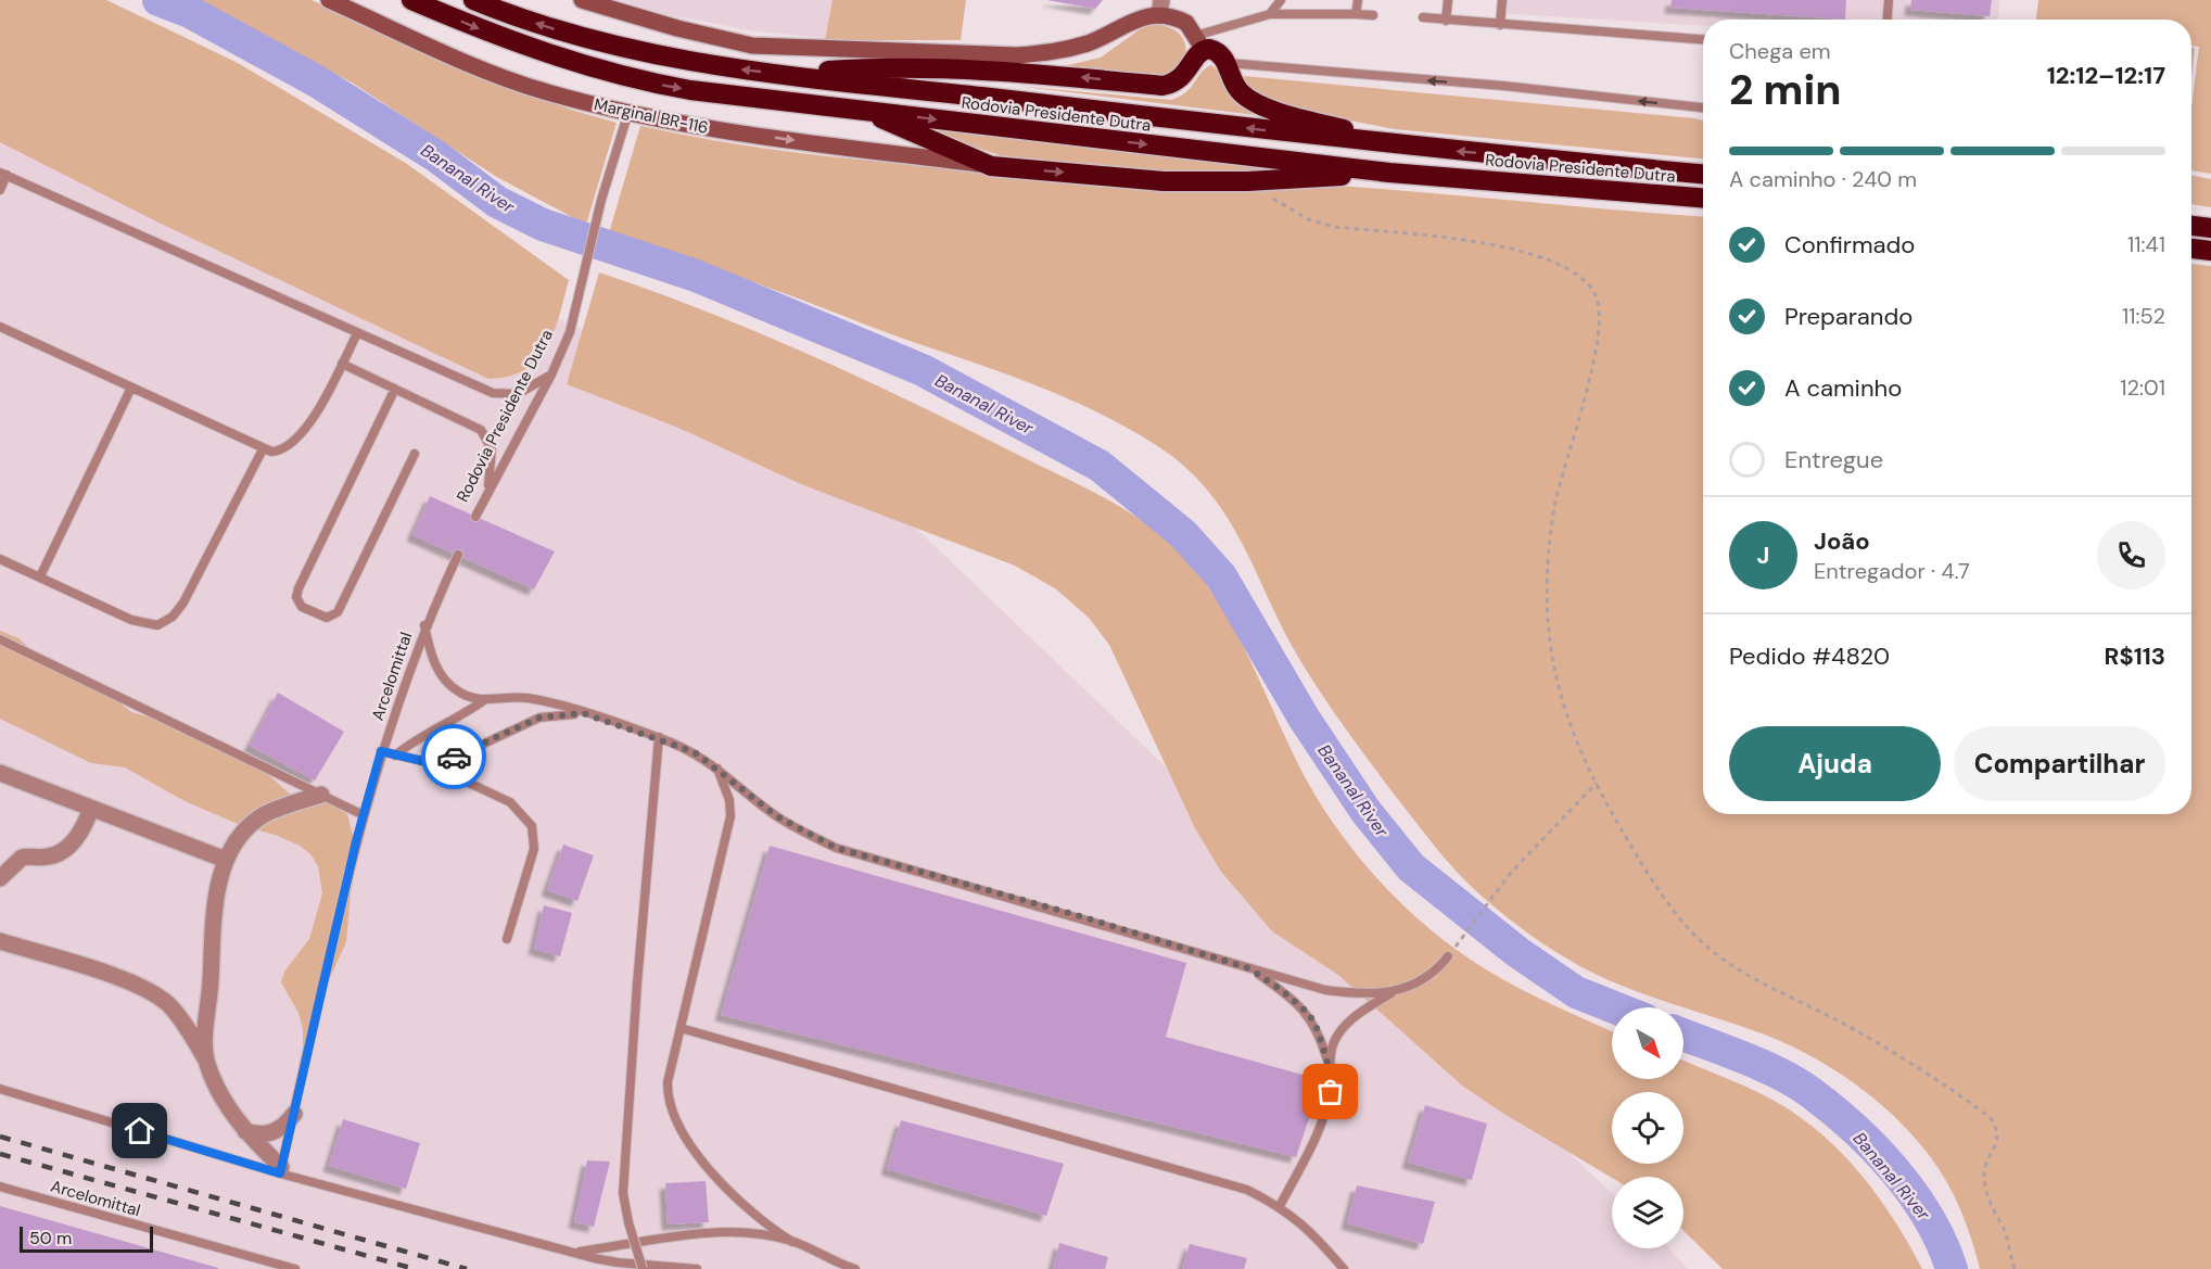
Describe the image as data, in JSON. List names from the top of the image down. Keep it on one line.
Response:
{"streets":{"highway":["Rodovia Presidente Dutra"],"main road":["Marginal BR-116"],"lane":["Arcelomittal"]},"crossings":[["Rodovia Presidente Dutra","Marginal BR-116"]],"water":["Bananal River"],"scale_bar":"50 m","north":"bottom right","page":{"heading":["2 min","Chega em","12:12–12:17"],"panel":["João","Entregador · 4.7","Pedido #4820","R$113"],"bar":"A caminho · 240 m","list":[["Confirmado","11:41"],["Preparando","11:52"],["A caminho","12:01"],"Entregue"],"round":"J","buttons":["Ajuda","Compartilhar"],"scale":"50 m"}}
